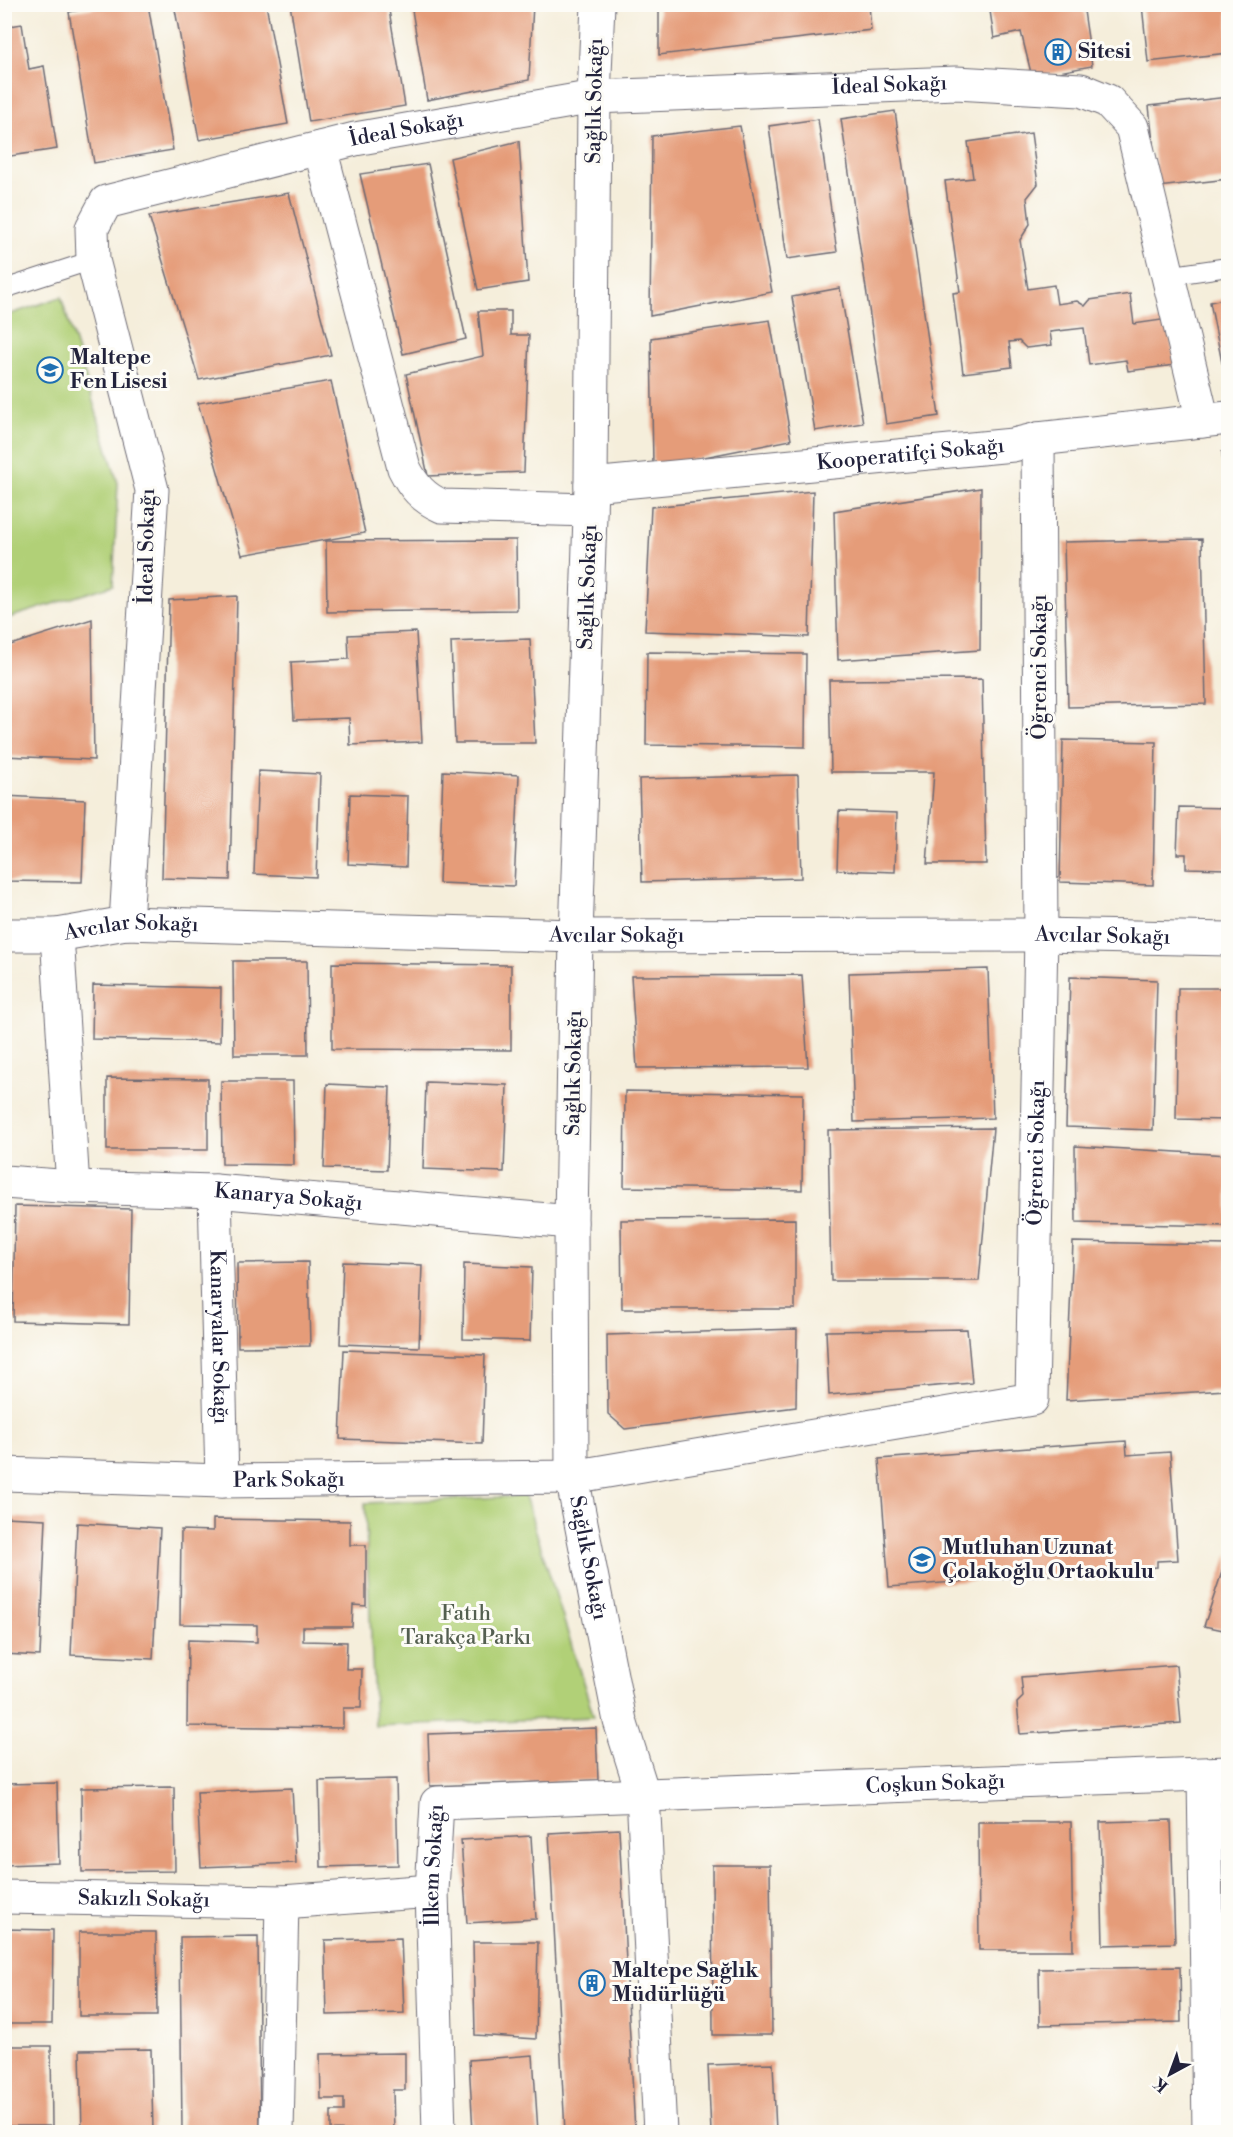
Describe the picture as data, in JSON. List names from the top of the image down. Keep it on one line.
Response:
{"streets":{"street":["İdeal Sokağı","Sağlık Sokağı","Kooperatifçi Sokağı","Öğrenci Sokağı","Avcılar Sokağı","Kanarya Sokağı","Kanaryalar Sokağı","Park Sokağı","Coşkun Sokağı","İlkem Sokağı","Sakızlı Sokağı"]},"crossings":[["İdeal Sokağı","Sağlık Sokağı"],["İdeal Sokağı","Kooperatifçi Sokağı"],["İdeal Sokağı","Avcılar Sokağı"],["Sağlık Sokağı","Kooperatifçi Sokağı"],["Sağlık Sokağı","Öğrenci Sokağı"],["Sağlık Sokağı","Avcılar Sokağı"],["Sağlık Sokağı","Kanarya Sokağı"],["Sağlık Sokağı","Park Sokağı"],["Sağlık Sokağı","Coşkun Sokağı"],["Sağlık Sokağı","İlkem Sokağı"],["Kooperatifçi Sokağı","Öğrenci Sokağı"],["Öğrenci Sokağı","Avcılar Sokağı"],["Öğrenci Sokağı","Park Sokağı"],["Kanarya Sokağı","Kanaryalar Sokağı"],["Kanaryalar Sokağı","Park Sokağı"],["Coşkun Sokağı","İlkem Sokağı"],["İlkem Sokağı","Sakızlı Sokağı"]],"parks":["Fatıh Tarakça Parkı"],"places":{"building":["Sitesi","Maltepe Sağlık Müdürlüğü"],"school or university":["Maltepe Fen Lisesi","Mutluhan Uzunat Çolakoğlu Ortaokulu"]},"north":"bottom left"}
